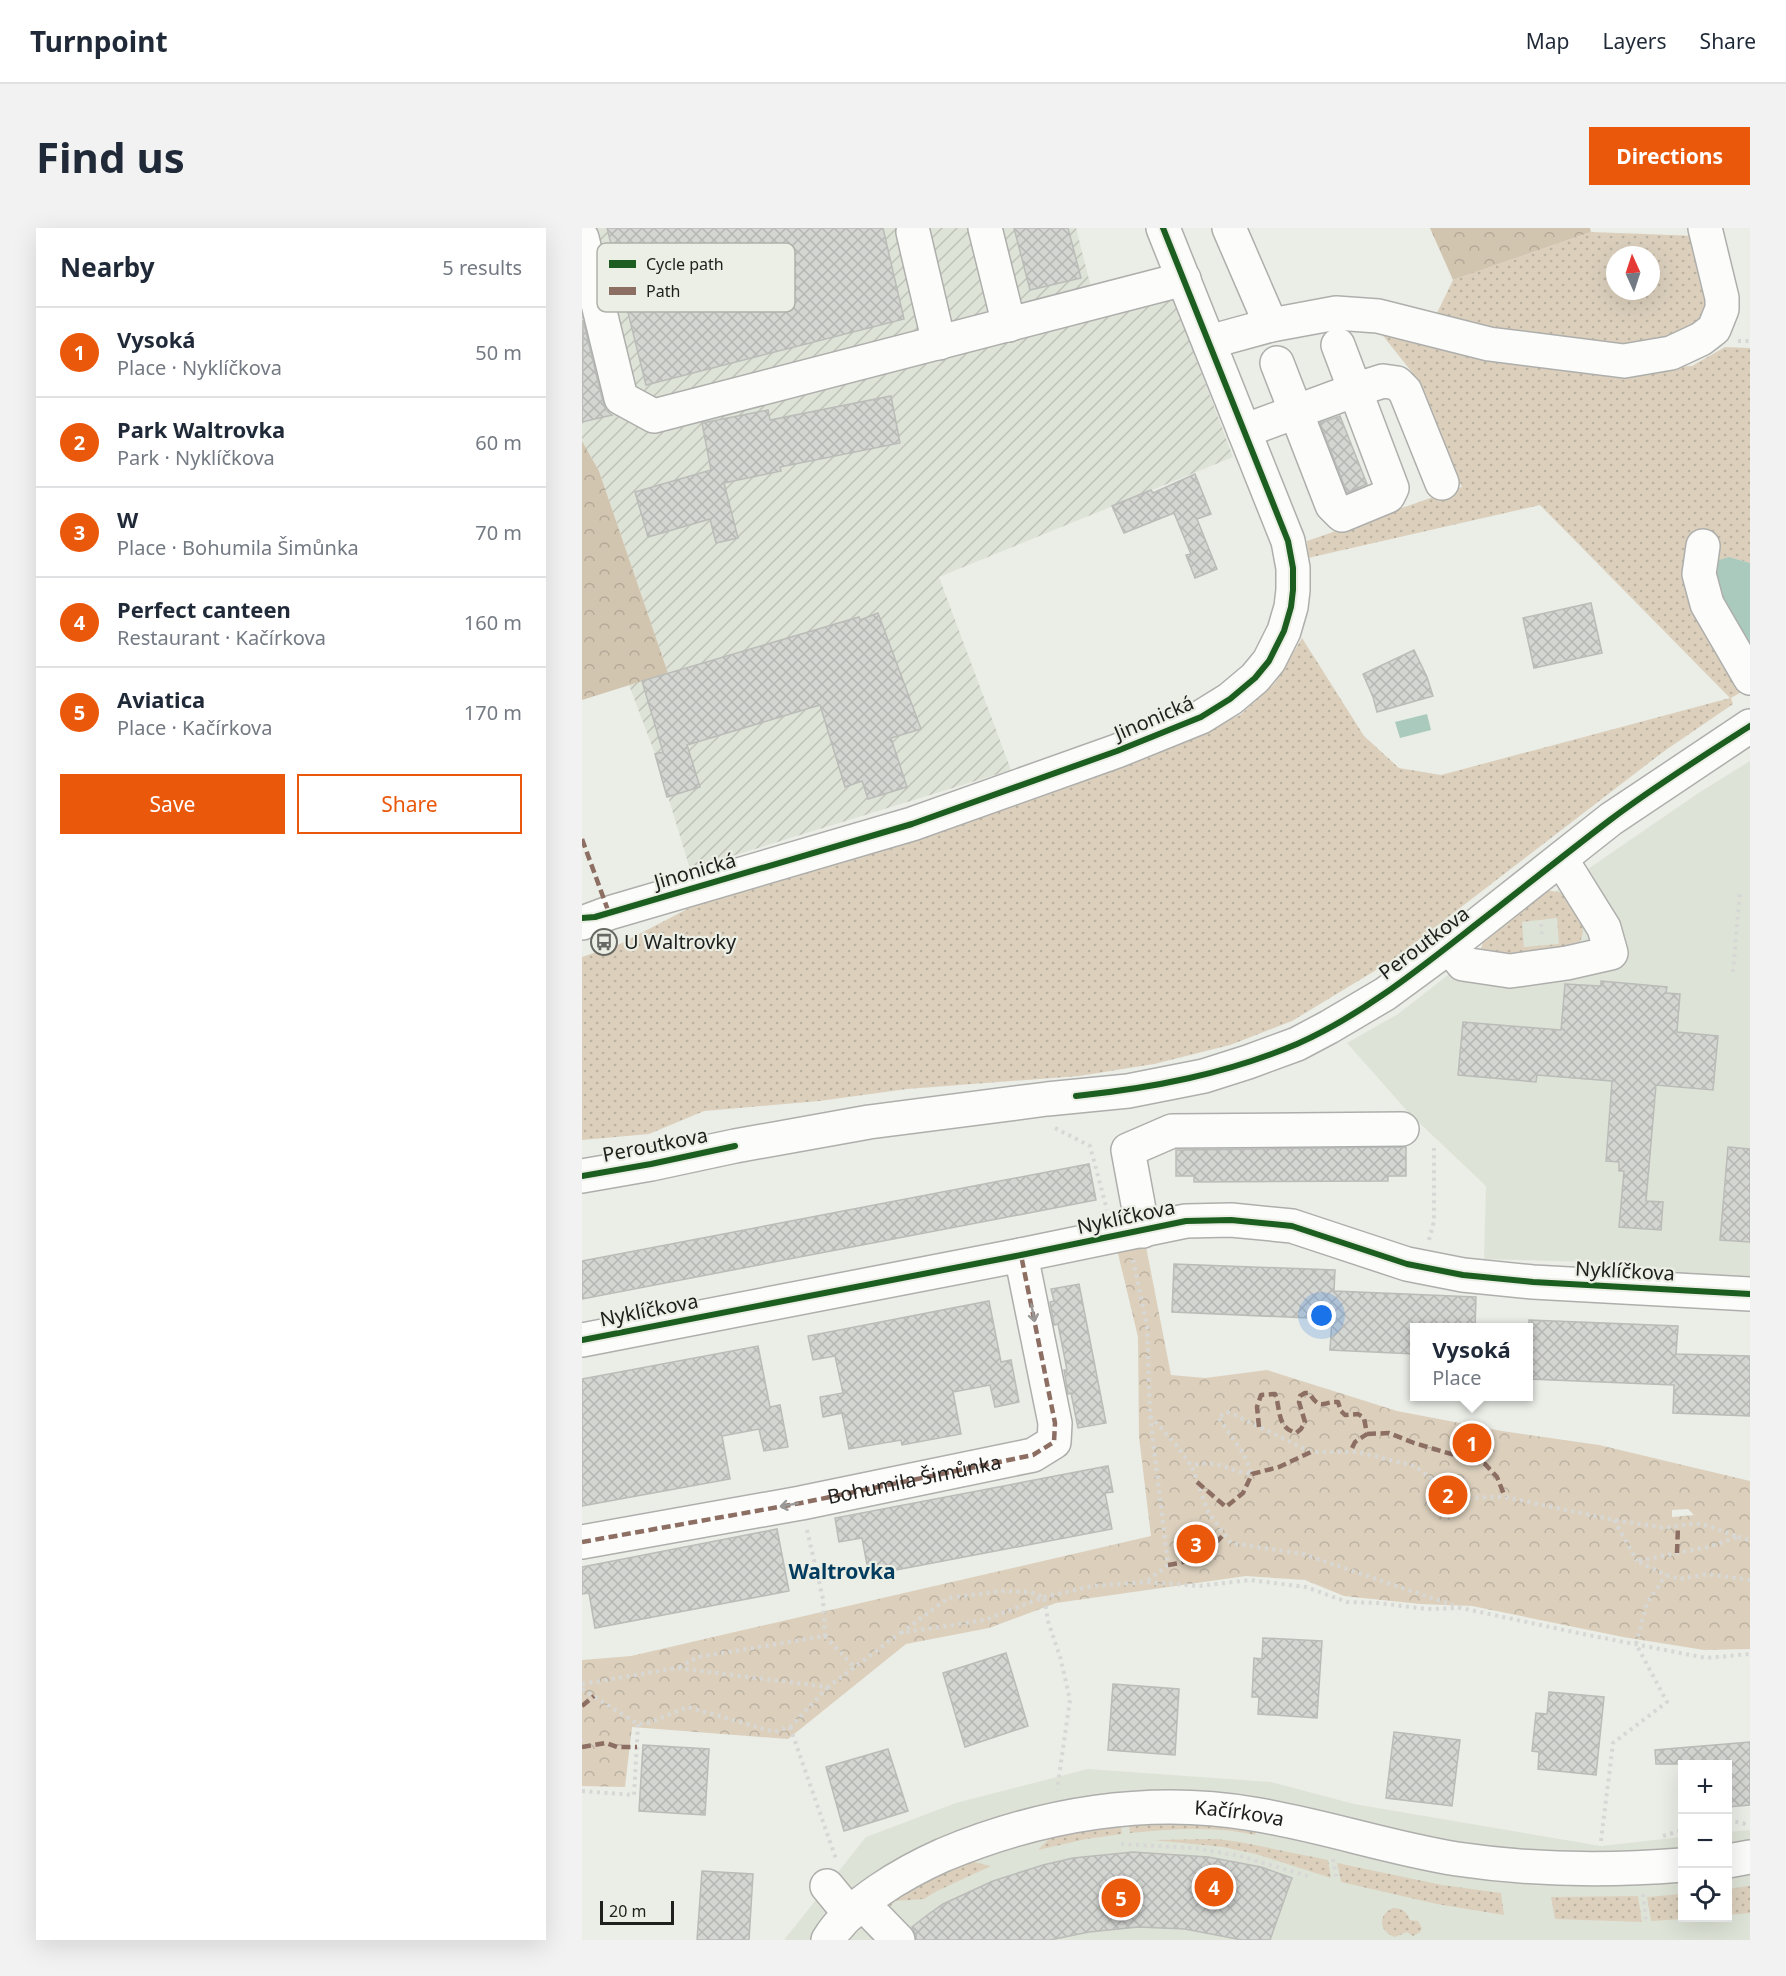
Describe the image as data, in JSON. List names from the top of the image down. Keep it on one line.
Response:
{"streets":{"street":["Jinonická","Peroutkova","Nyklíčkova","Bohumila Šimůnka","Kačírkova"]},"crossings":[["Nyklíčkova","Bohumila Šimůnka"]],"districts":["Waltrovka"],"places":{"bus stop":["U Waltrovky"]},"legend":["Cycle path","Path"],"scale_bar":"20 m","north":"top","page":{"header":"Turnpoint","nav":["Map","Layers","Share"],"buttons":["Directions",["Save","Share"]],"title":"Find us","heading":["Nearby","5 results"],"list":[{"mark":"1","name":"Vysoká","note":"Place · Nyklíčkova","value":"50 m"},{"mark":"2","name":"Park Waltrovka","note":"Park · Nyklíčkova","value":"60 m"},{"mark":"3","name":"W","note":"Place · Bohumila Šimůnka","value":"70 m"},{"mark":"4","name":"Perfect canteen","note":"Restaurant · Kačírkova","value":"160 m"},{"mark":"5","name":"Aviatica","note":"Place · Kačírkova","value":"170 m"}],"popup":["Vysoká","Place"],"pins":["1","2","3","4","5"],"map_buttons":["+","−"],"scale":"20 m"}}
